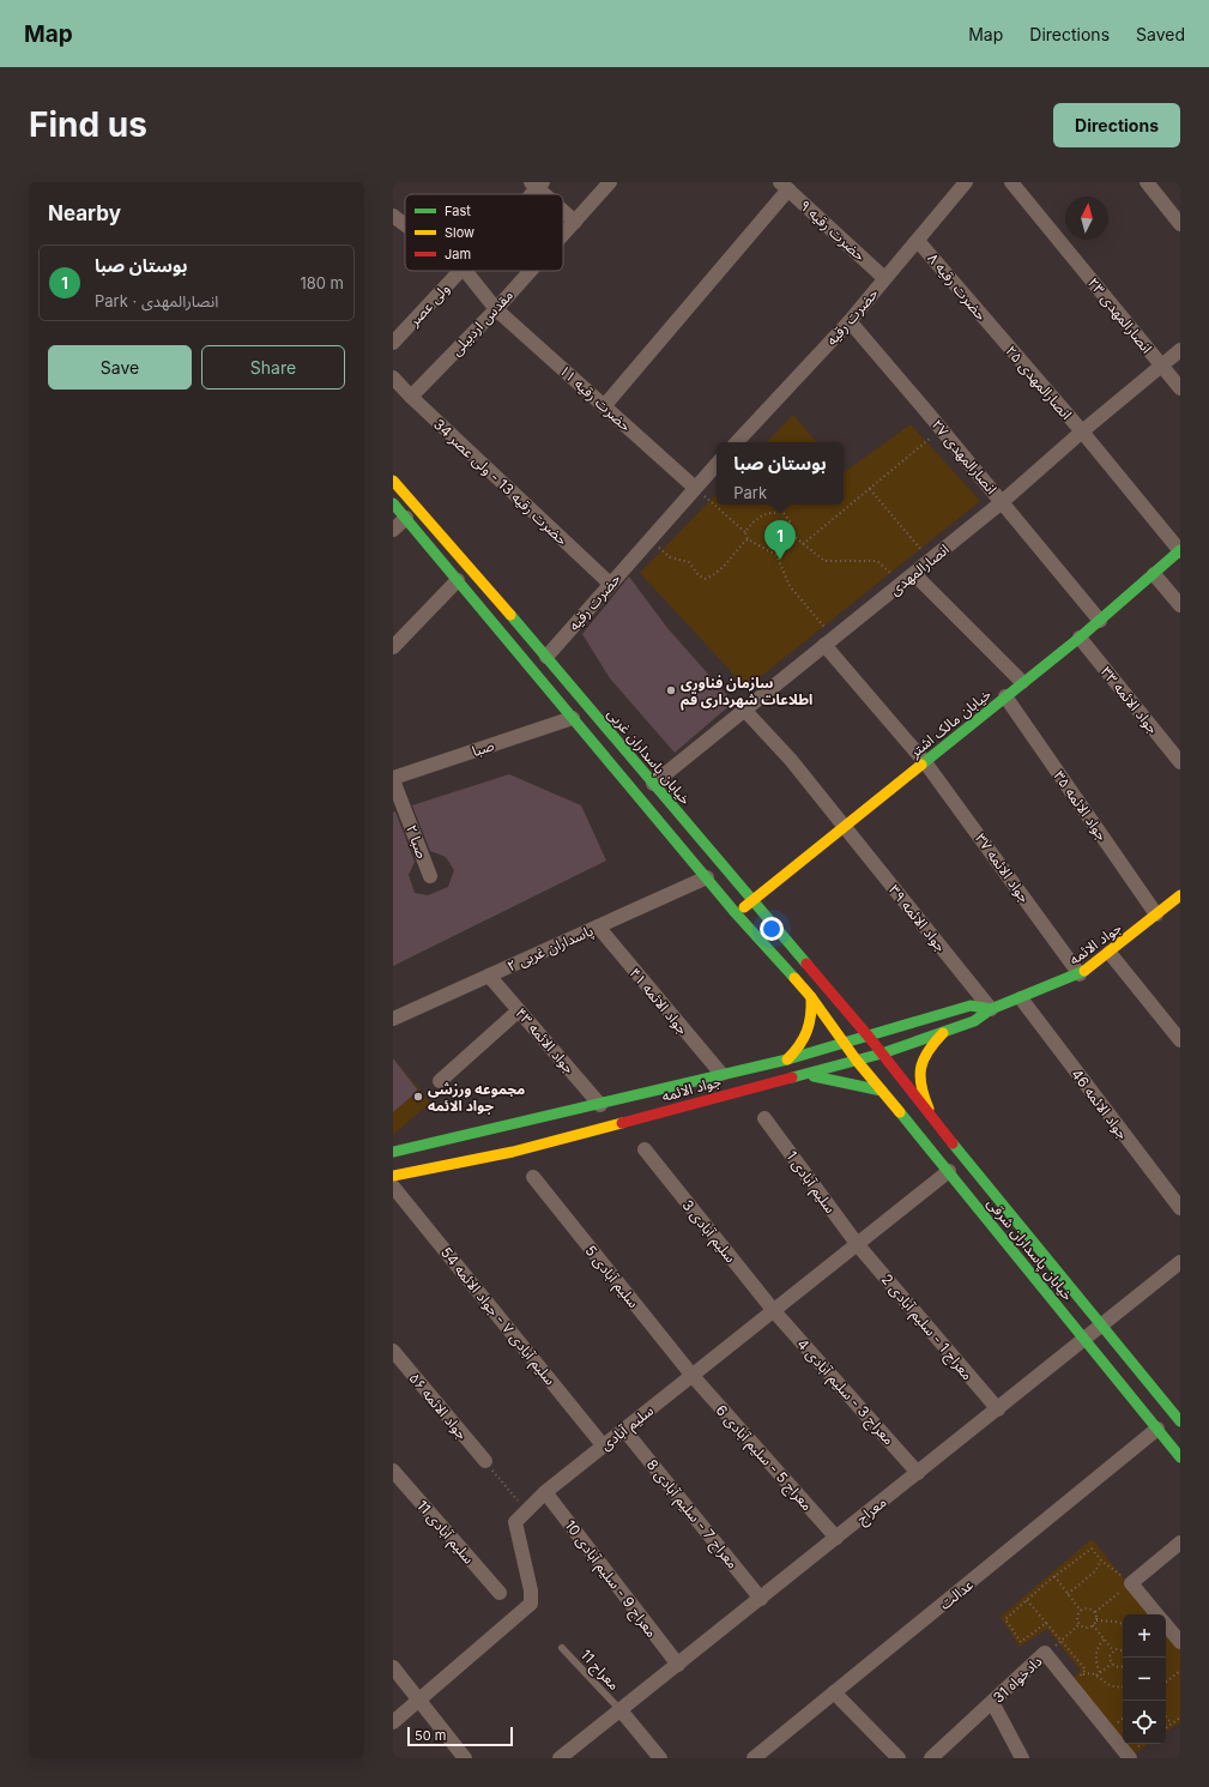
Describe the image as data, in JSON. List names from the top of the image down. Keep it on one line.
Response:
{"streets":{"street":["حضرت رقیه ۹","حضرت رقیه ۸","ولی عصر","انصارالمهدی ۲۳","حضرت رقیه","مقدس اردبیلی","انصارالمهدی ۲۵","حضرت رقیه ۱۱","انصارالمهدی ۲۷","حضرت رقیه 13 - ولی عصر 34","انصارالمهدی","جواد الائمه ۳۳","خیابان مالک اشتر","صبا","خیابان پاسداران غربی","جواد الائمه ۳۵","صبا ۲","جواد الائمه ۳۷","جواد الائمه ۳۹","جواد الائمه","پاسداران غربی ۲","جواد الائمه ۴۱","جواد الائمه ۴۳","جواد الائمه 46","سلیم آبادی 1","سلیم آبادی 3","خیابان پاسداران شرقی","سلیم آبادی 5","سلیم آبادی ۷ - جواد الائمه 54","معراج 1 - سلیم آبادی 2","معراج 3 - سلیم آبادی 4","جواد الائمه ۵۶","سلیم آبادی","معراج 5 - سلیم آبادی 6","معراج","معراج 7 - سلیم آبادی 8","سلیم آبادی 11","معراج 9 - سلیم آبادی 10","عدالت","دادخواه 31"],"lane":["معراج 11"]},"crossings":[["حضرت رقیه ۹","حضرت رقیه"],["حضرت رقیه ۸","حضرت رقیه"],["حضرت رقیه ۸","انصارالمهدی ۲۵"],["انصارالمهدی ۲۳","انصارالمهدی"],["حضرت رقیه","حضرت رقیه ۱۱"],["حضرت رقیه","انصارالمهدی ۲۷"],["حضرت رقیه","حضرت رقیه 13 - ولی عصر 34"],["حضرت رقیه","خیابان پاسداران غربی"],["مقدس اردبیلی","حضرت رقیه ۱۱"],["مقدس اردبیلی","حضرت رقیه 13 - ولی عصر 34"],["انصارالمهدی ۲۵","انصارالمهدی"],["انصارالمهدی ۲۵","خیابان مالک اشتر"],["انصارالمهدی ۲۷","انصارالمهدی"],["انصارالمهدی ۲۷","خیابان مالک اشتر"],["انصارالمهدی","خیابان پاسداران غربی"],["انصارالمهدی","جواد الائمه ۳۷"],["انصارالمهدی","جواد الائمه ۳۹"],["جواد الائمه ۳۳","خیابان مالک اشتر"],["خیابان مالک اشتر","خیابان پاسداران غربی"],["خیابان مالک اشتر","جواد الائمه ۳۵"],["خیابان مالک اشتر","جواد الائمه ۳۷"],["خیابان مالک اشتر","جواد الائمه ۳۹"],["صبا","صبا ۲"],["خیابان پاسداران غربی","جواد الائمه"],["خیابان پاسداران غربی","خیابان پاسداران شرقی"],["جواد الائمه ۳۵","جواد الائمه"],["جواد الائمه ۳۷","جواد الائمه"],["جواد الائمه ۳۹","جواد الائمه"],["جواد الائمه","جواد الائمه ۴۱"],["جواد الائمه","جواد الائمه ۴۳"],["جواد الائمه","جواد الائمه 46"],["جواد الائمه","خیابان پاسداران شرقی"],["پاسداران غربی ۲","جواد الائمه ۴۱"],["پاسداران غربی ۲","جواد الائمه ۴۳"],["سلیم آبادی 1","معراج 1 - سلیم آبادی 2"],["سلیم آبادی 1","سلیم آبادی"],["سلیم آبادی 3","معراج 3 - سلیم آبادی 4"],["سلیم آبادی 3","سلیم آبادی"],["خیابان پاسداران شرقی","سلیم آبادی"],["خیابان پاسداران شرقی","معراج"],["خیابان پاسداران شرقی","عدالت"],["سلیم آبادی 5","سلیم آبادی"],["سلیم آبادی 5","معراج 5 - سلیم آبادی 6"],["سلیم آبادی ۷ - جواد الائمه 54","سلیم آبادی"],["معراج 1 - سلیم آبادی 2","سلیم آبادی"],["معراج 1 - سلیم آبادی 2","معراج"],["معراج 3 - سلیم آبادی 4","سلیم آبادی"],["معراج 3 - سلیم آبادی 4","معراج"],["سلیم آبادی","معراج 5 - سلیم آبادی 6"],["سلیم آبادی","معراج 7 - سلیم آبادی 8"],["سلیم آبادی","معراج 9 - سلیم آبادی 10"],["معراج 5 - سلیم آبادی 6","معراج"],["معراج","معراج 7 - سلیم آبادی 8"],["معراج","معراج 9 - سلیم آبادی 10"],["معراج","معراج 11"]],"places":["سازمان فناوری اطلاعات شهرداری قم","مجموعه ورزشی جواد الائمه"],"legend":["Fast","Slow","Jam"],"scale_bar":"50 m","north":"top","page":{"header":"Map","nav":["Map","Directions","Saved"],"buttons":["Directions",["Save","Share"]],"title":"Find us","heading":"Nearby","list":[{"mark":"1","name":"بوستان صبا","note":"Park · انصارالمهدی","value":"180 m"}],"popup":["بوستان صبا","Park"],"pins":"1","map_buttons":["+","−"],"scale":"50 m"}}
